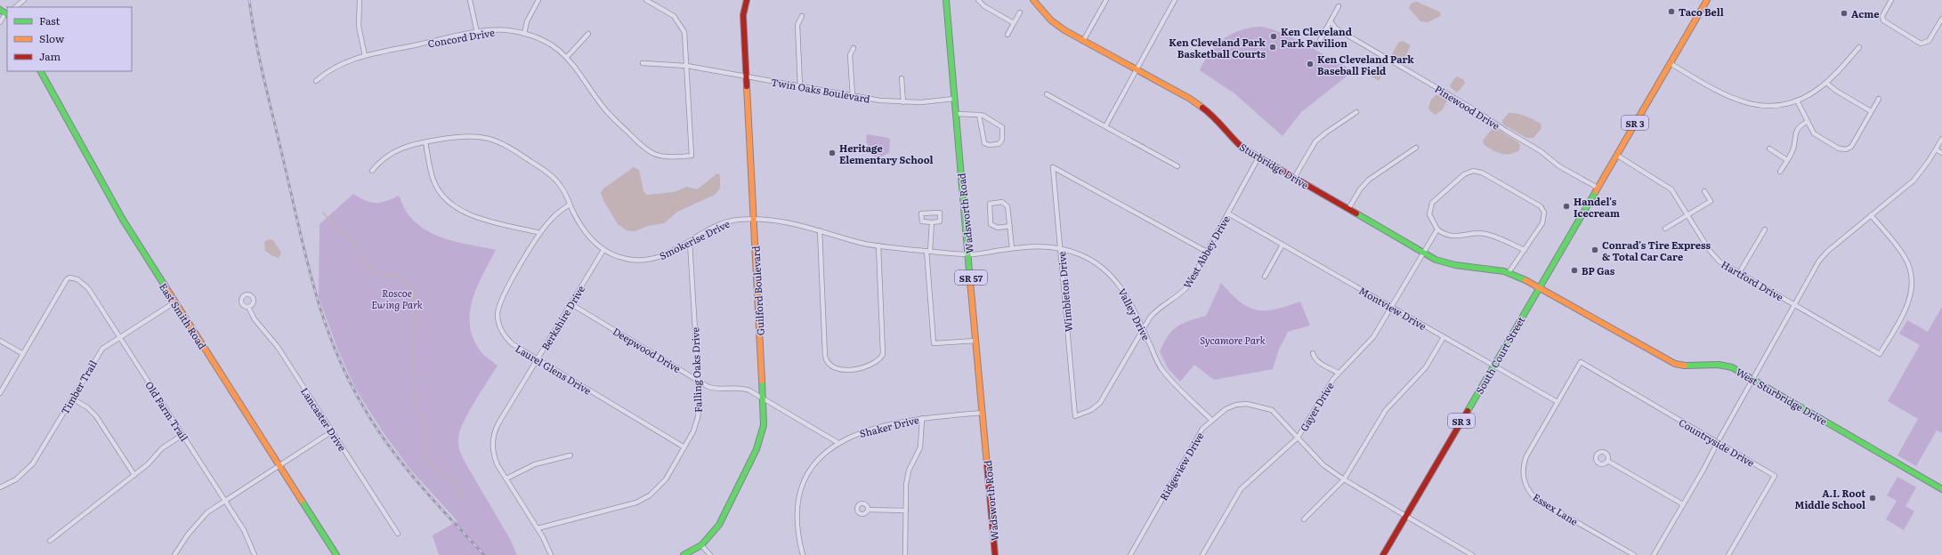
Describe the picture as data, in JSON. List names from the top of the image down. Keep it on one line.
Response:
{"streets":{"main road":["SR 3","Sturbridge Drive","Wadsworth Road","SR 57","Guilford Boulevard","East Smith Road","South Court Street","West Sturbridge Drive"],"street":["Concord Drive","Twin Oaks Boulevard","Pinewood Drive","Smokerise Drive","West Abbey Drive","Hartford Drive","Wimbleton Drive","Montview Drive","Valley Drive","Berkshire Drive","Deepwood Drive","Laurel Glens Drive","Falling Oaks Drive","Timber Trail","Gayer Drive","Old Farm Trail","Lancaster Drive","Shaker Drive","Countryside Drive","Ridgeview Drive","Essex Lane"]},"crossings":[["Concord Drive","Twin Oaks Boulevard"],["Twin Oaks Boulevard","Wadsworth Road"],["Twin Oaks Boulevard","Guilford Boulevard"],["Pinewood Drive","South Court Street"],["SR 3","Hartford Drive"],["SR 3","South Court Street"],["Sturbridge Drive","West Abbey Drive"],["Sturbridge Drive","South Court Street"],["Sturbridge Drive","West Sturbridge Drive"],["Sturbridge Drive","Gayer Drive"],["Wadsworth Road","Smokerise Drive"],["Wadsworth Road","Valley Drive"],["Wadsworth Road","Shaker Drive"],["Smokerise Drive","Guilford Boulevard"],["Smokerise Drive","Valley Drive"],["Smokerise Drive","Berkshire Drive"],["Smokerise Drive","Laurel Glens Drive"],["Smokerise Drive","Falling Oaks Drive"],["West Abbey Drive","Wimbleton Drive"],["West Abbey Drive","Montview Drive"],["West Abbey Drive","Valley Drive"],["Hartford Drive","South Court Street"],["Guilford Boulevard","Deepwood Drive"],["Wimbleton Drive","Valley Drive"],["Montview Drive","South Court Street"],["Montview Drive","Gayer Drive"],["Montview Drive","Essex Lane"],["Valley Drive","Ridgeview Drive"],["East Smith Road","Timber Trail"],["Berkshire Drive","Deepwood Drive"],["Berkshire Drive","Laurel Glens Drive"],["Berkshire Drive","Falling Oaks Drive"],["Deepwood Drive","Falling Oaks Drive"],["Deepwood Drive","Shaker Drive"],["South Court Street","West Sturbridge Drive"],["South Court Street","Ridgeview Drive"],["Laurel Glens Drive","Falling Oaks Drive"],["Timber Trail","Old Farm Trail"],["Gayer Drive","Ridgeview Drive"],["Countryside Drive","Essex Lane"]],"parks":["Roscoe Ewing Park","Sycamore Park"],"places":["Taco Bell","Acme","Ken Cleveland Park Pavilion","Ken Cleveland Park Basketball Courts","Ken Cleveland Park Baseball Field","Heritage Elementary School","Handel's Icecream","Conrad's Tire Express & Total Car Care","BP Gas","A.I. Root Middle School"],"legend":["Fast","Slow","Jam"]}
